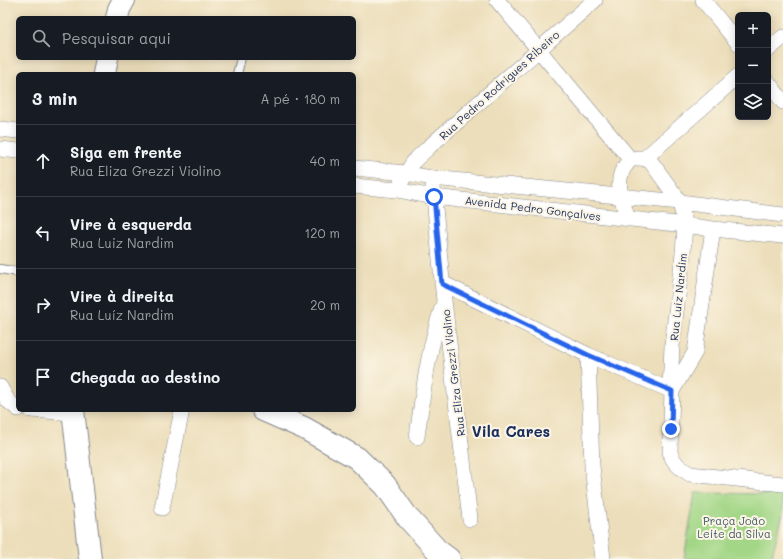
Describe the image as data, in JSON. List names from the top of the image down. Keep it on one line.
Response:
{"streets":{"street":["Rua Pedro Rodrigues Ribeiro","Avenida Pedro Gonçalves","Rua Luíz Nardim","Rua Eliza Grezzi Violino"]},"crossings":[["Rua Pedro Rodrigues Ribeiro","Avenida Pedro Gonçalves"],["Avenida Pedro Gonçalves","Rua Luíz Nardim"],["Avenida Pedro Gonçalves","Rua Eliza Grezzi Violino"]],"districts":["Vila Cares"],"parks":["Praça João Leite da Silva"],"page":{"map_buttons":["+","−"],"search":"Pesquisar aqui","heading":["3 min","A pé · 180 m"],"list":[["Siga em frente","Rua Eliza Grezzi Violino","40 m"],["Vire à esquerda","Rua Luiz Nardim","120 m"],["Vire à direita","Rua Luíz Nardim","20 m"],"Chegada ao destino"]}}
